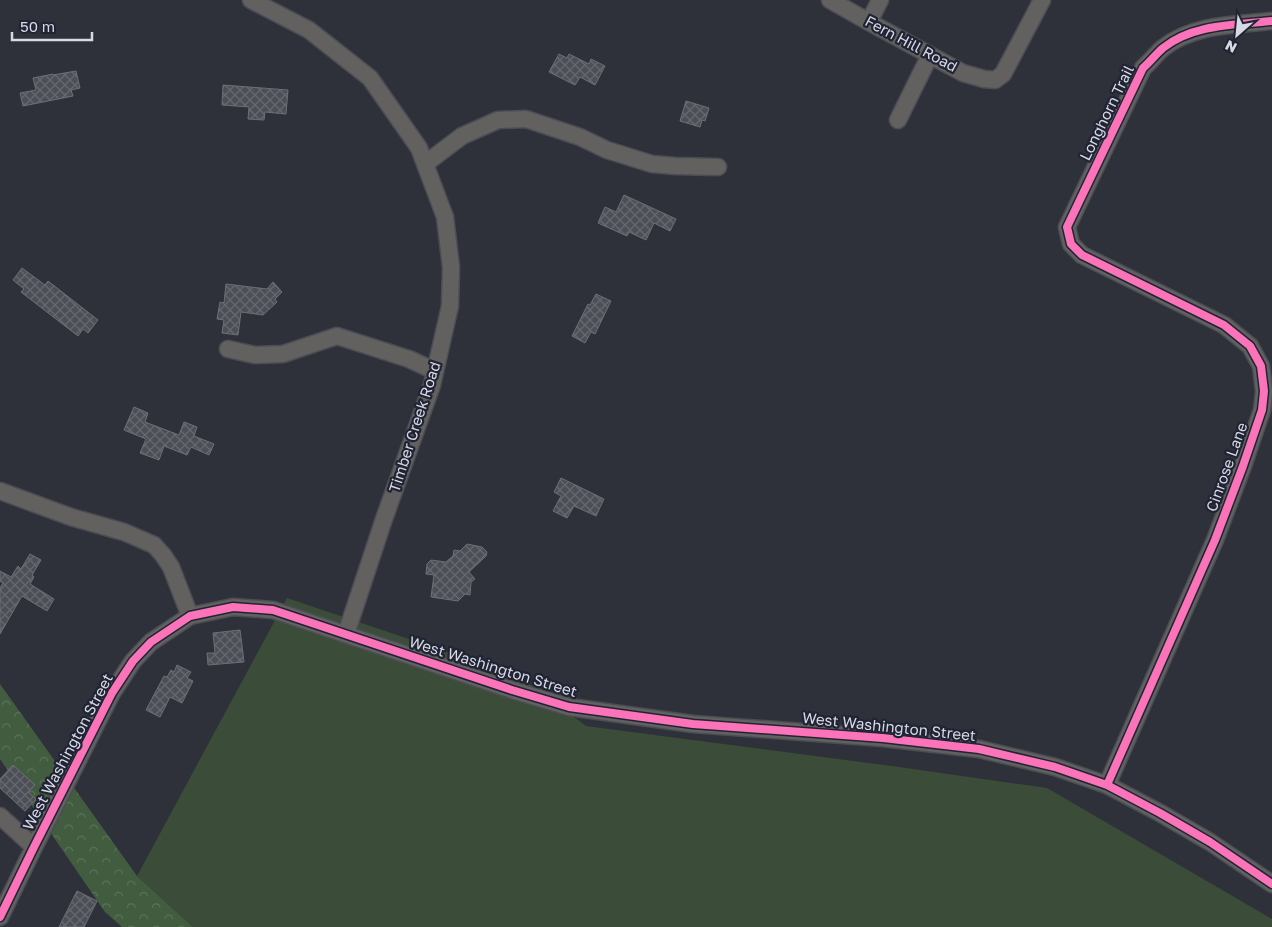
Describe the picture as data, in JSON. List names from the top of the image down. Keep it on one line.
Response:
{"streets":{"street":["Fern Hill Road","Longhorn Trail","Timber Creek Road","Cinrose Lane","West Washington Street"]},"crossings":[["Longhorn Trail","Cinrose Lane"],["Timber Creek Road","West Washington Street"],["Cinrose Lane","West Washington Street"]],"scale_bar":"50 m","north":"bottom left"}
